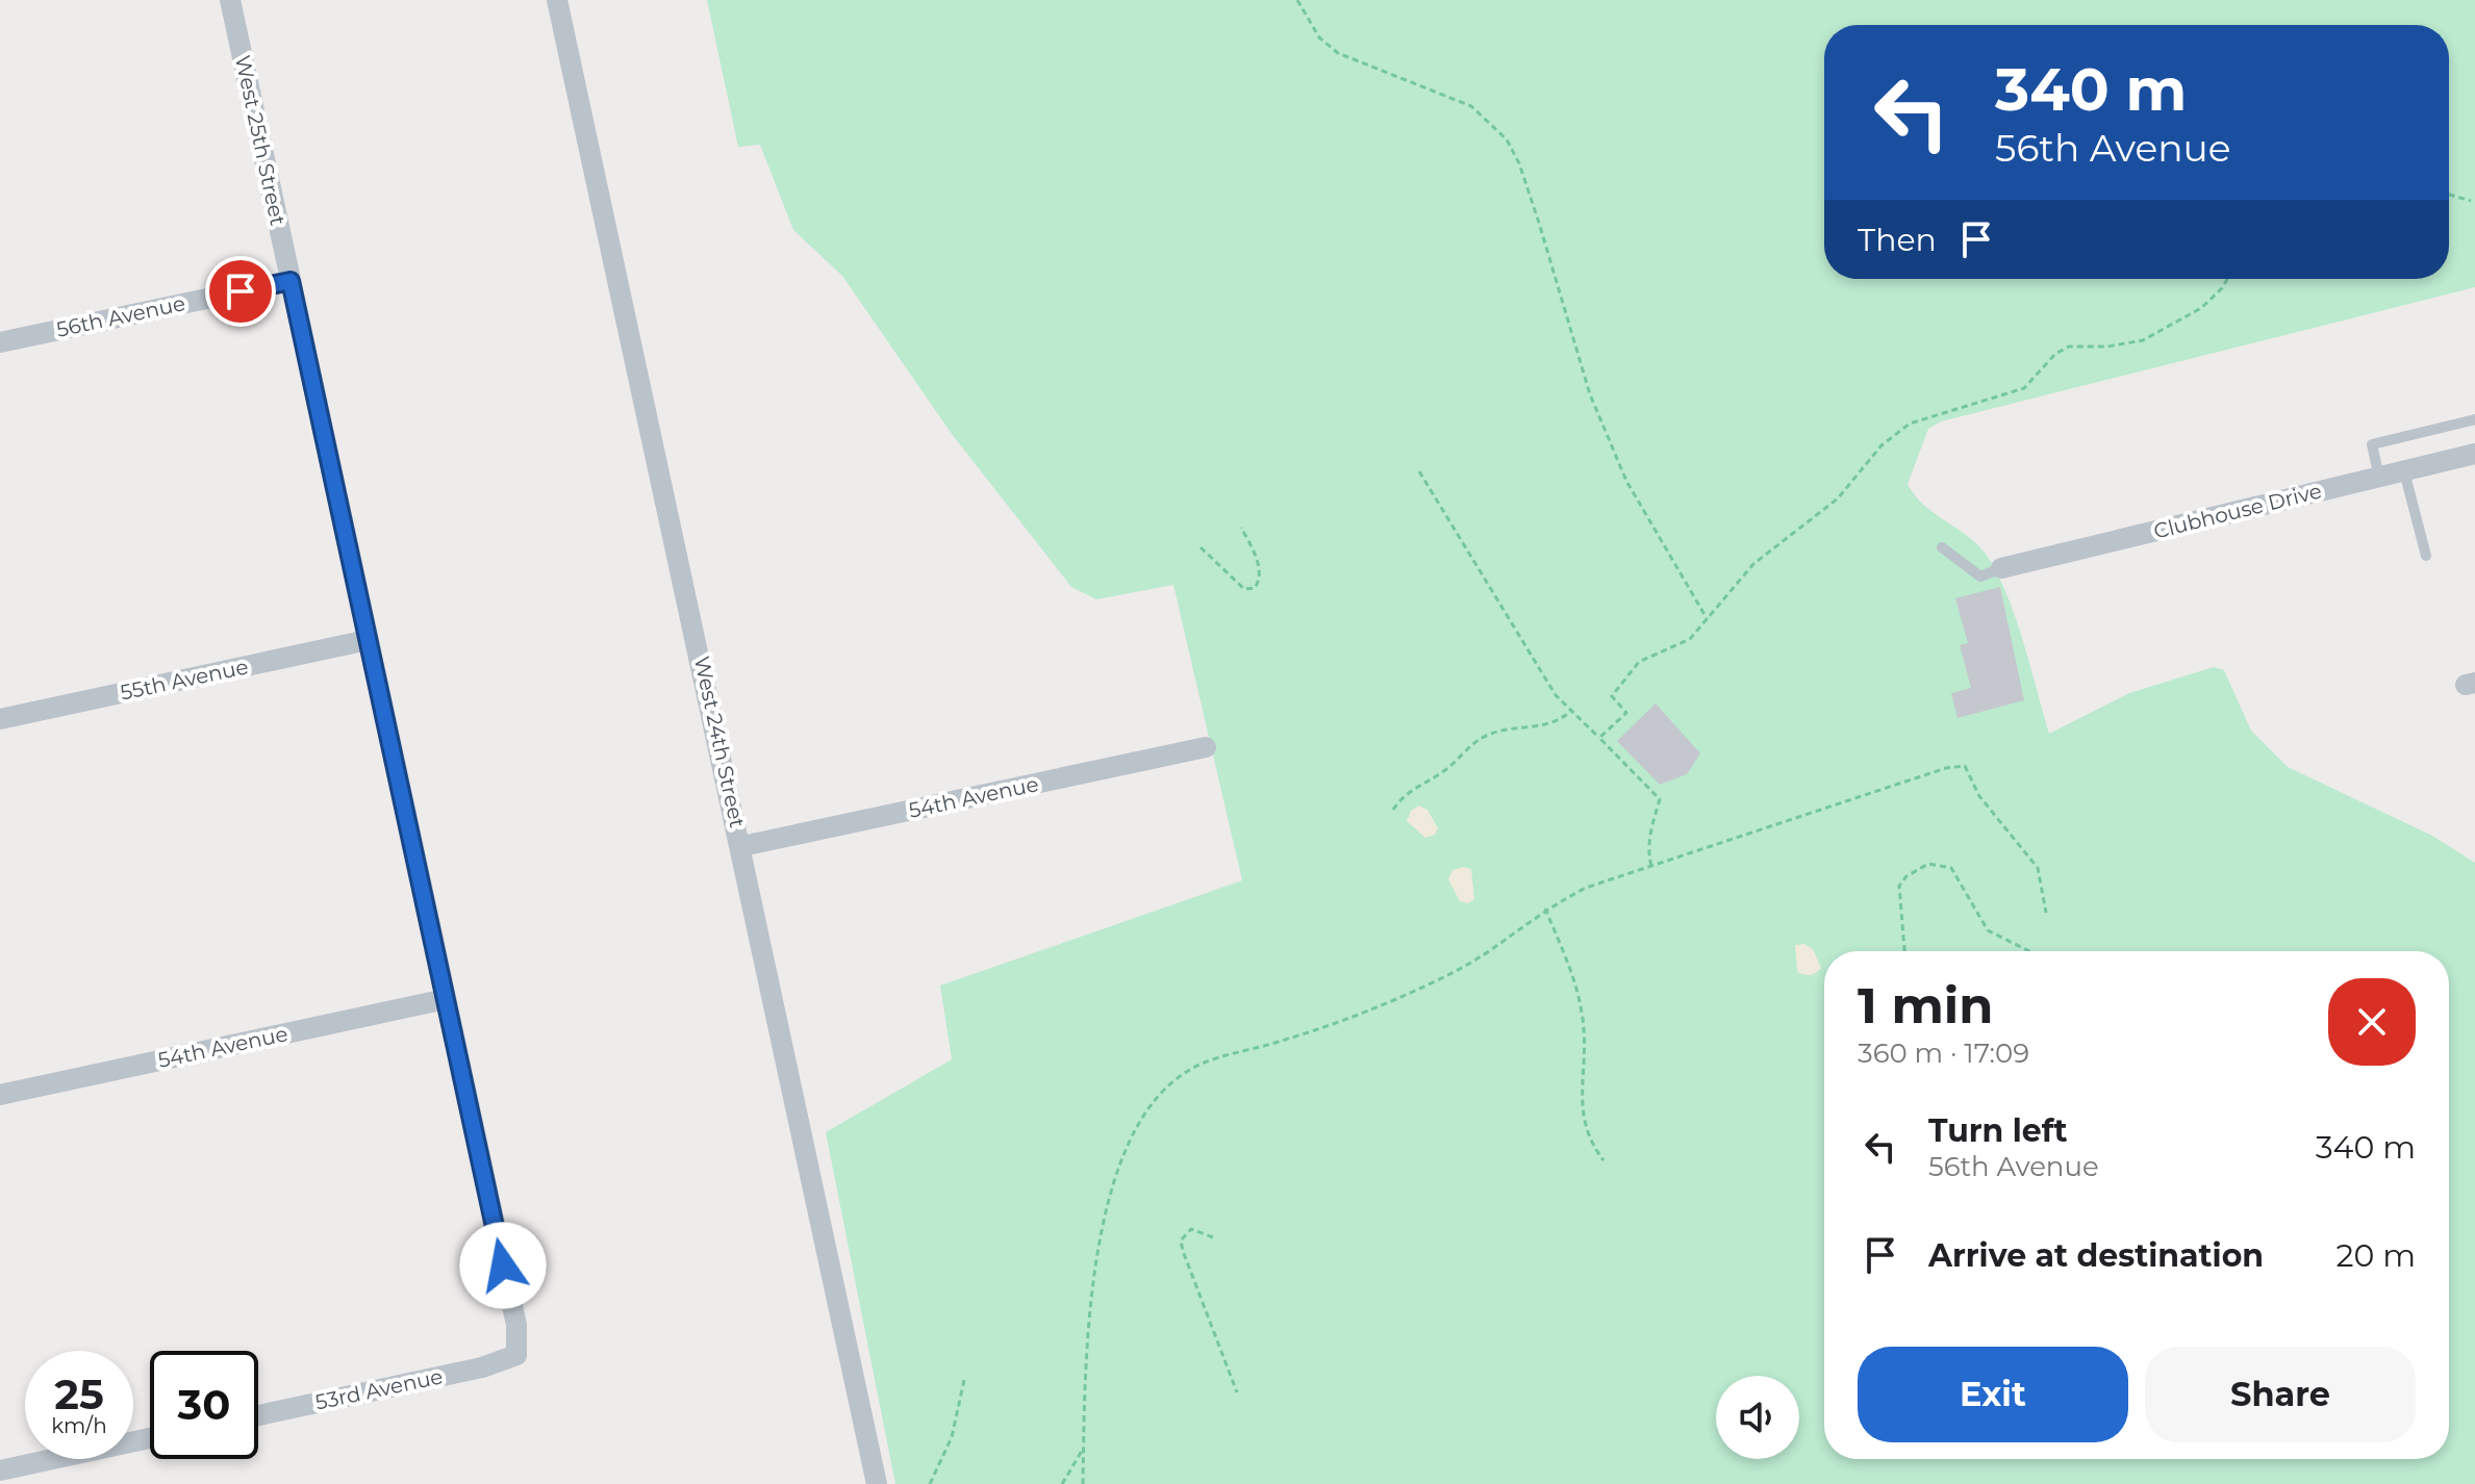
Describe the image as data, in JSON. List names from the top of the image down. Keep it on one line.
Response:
{"streets":{"street":["West 25th Street","56th Avenue","Clubhouse Drive","55th Avenue","West 24th Street","54th Avenue","53rd Avenue"]},"crossings":[["West 25th Street","56th Avenue"],["West 25th Street","55th Avenue"],["West 25th Street","54th Avenue"],["West 25th Street","53rd Avenue"],["West 24th Street","54th Avenue"]],"page":{"turn":["340 m","56th Avenue"],"then":"Then","heading":["1 min","360 m · 17:09"],"list":[{"name":"Turn left","note":"56th Avenue","value":"340 m"},{"name":"Arrive at destination","value":"20 m"}],"buttons":["Exit","Share"],"speed":"25 km/h","limit":"30"}}
